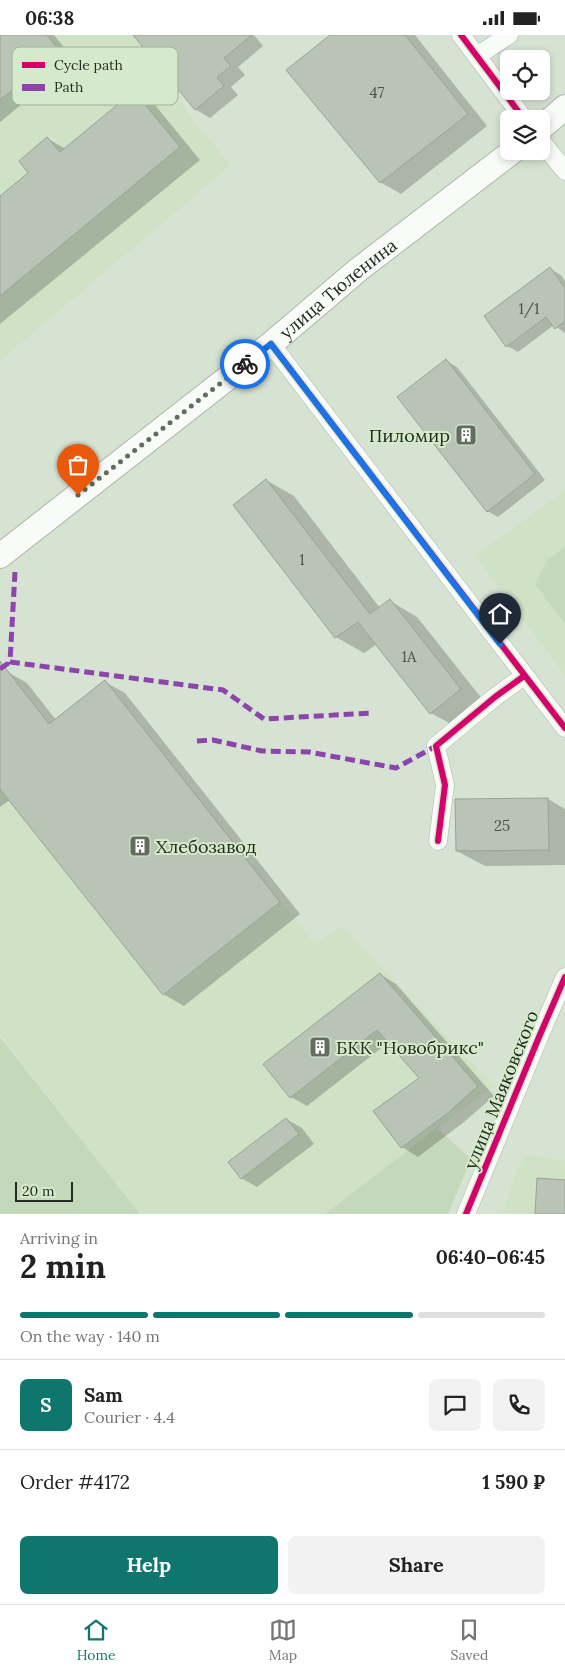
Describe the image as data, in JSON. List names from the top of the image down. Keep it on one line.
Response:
{"streets":{"main road":["улица Тюленина"],"street":["улица Маяковского"]},"places":{"building":["Пиломир","Хлебозавод","БКК \"Новобрикс\""]},"house_numbers":["47","1/1","1","1А","25"],"legend":["Cycle path","Path"],"scale_bar":"20 m","page":{"status":"06:38","scale":"20 m","heading":["2 min","Arriving in","06:40–06:45"],"panel":["Sam","Courier · 4.4","Order #4172","1 590 ₽"],"bar":"On the way · 140 m","round":"S","buttons":["Help","Share"],"tabs":["Home","Map","Saved"]}}
